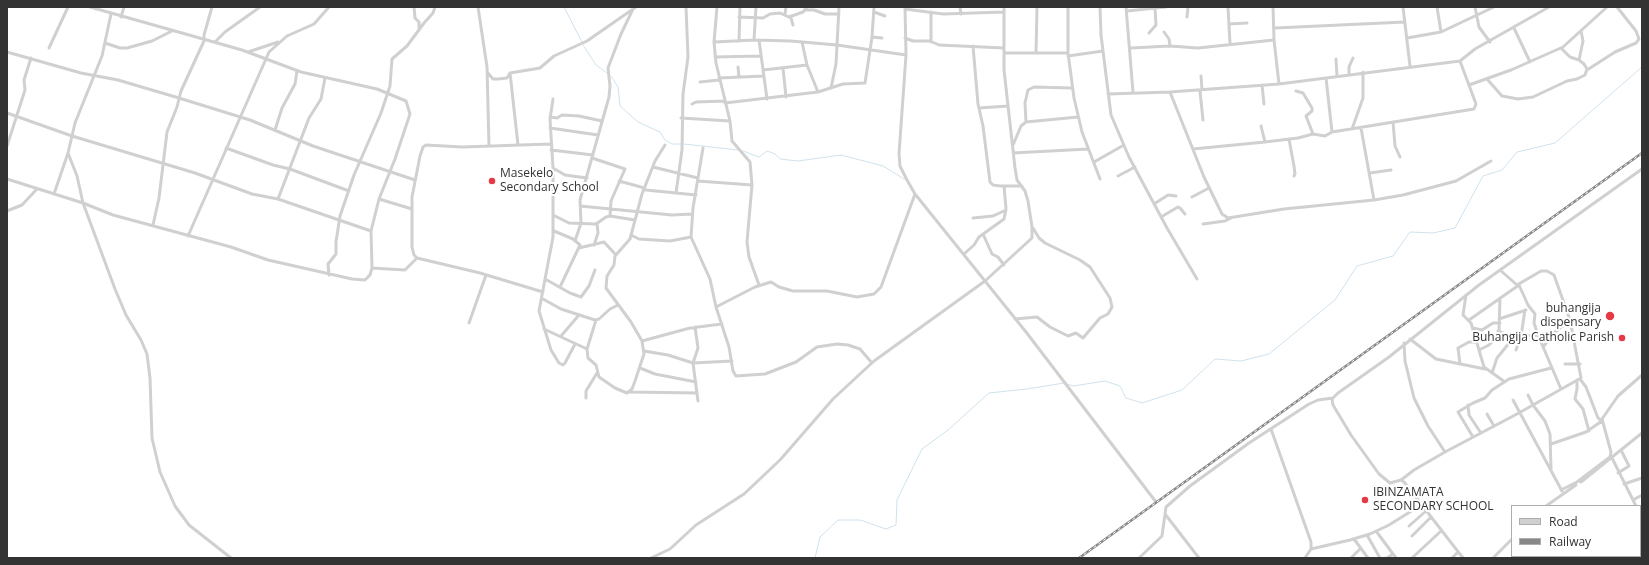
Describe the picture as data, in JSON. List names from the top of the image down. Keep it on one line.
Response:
{"places":["Masekelo Secondary School","buhangija dispensary","Buhangija Catholic Parish","IBINZAMATA SECONDARY SCHOOL"],"legend":["Road","Railway"]}
